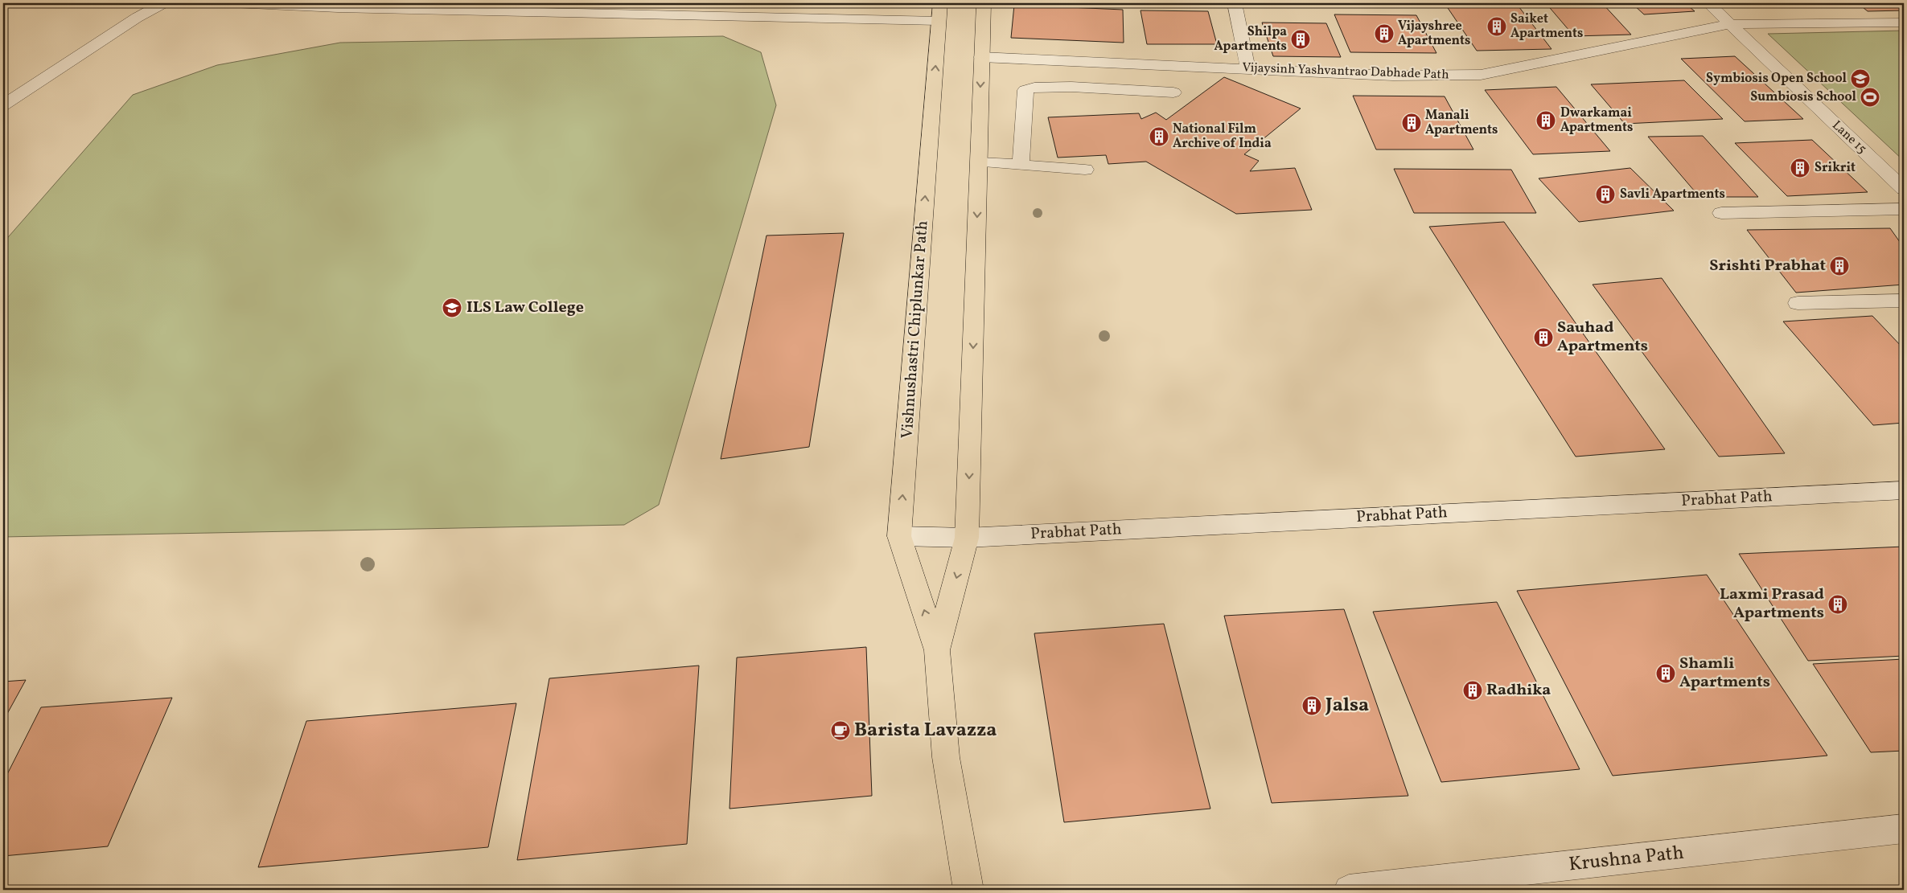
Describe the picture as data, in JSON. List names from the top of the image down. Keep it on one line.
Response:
{"streets":{"main road":["Vishnushastri Chiplunkar Path"],"street":["Vijaysinh Yashvantrao Dabhade Path","Lane 15","Prabhat Path","Krushna Path"]},"crossings":[["Vijaysinh Yashvantrao Dabhade Path","Lane 15"],["Vijaysinh Yashvantrao Dabhade Path","Vishnushastri Chiplunkar Path"],["Vishnushastri Chiplunkar Path","Prabhat Path"]],"places":{"building":["Saiket Apartments","Vijayshree Apartments","Shilpa Apartments","Dwarkamai Apartments","Manali Apartments","National Film Archive of India","Srikrit","Savli Apartments","Srishti Prabhat","Sauhad Apartments","Laxmi Prasad Apartments","Shamli Apartments","Radhika","Jalsa"],"school or university":["Symbiosis Open School","ILS Law College"],"sports":["Sumbiosis School"],"cafe":["Barista Lavazza"]}}
